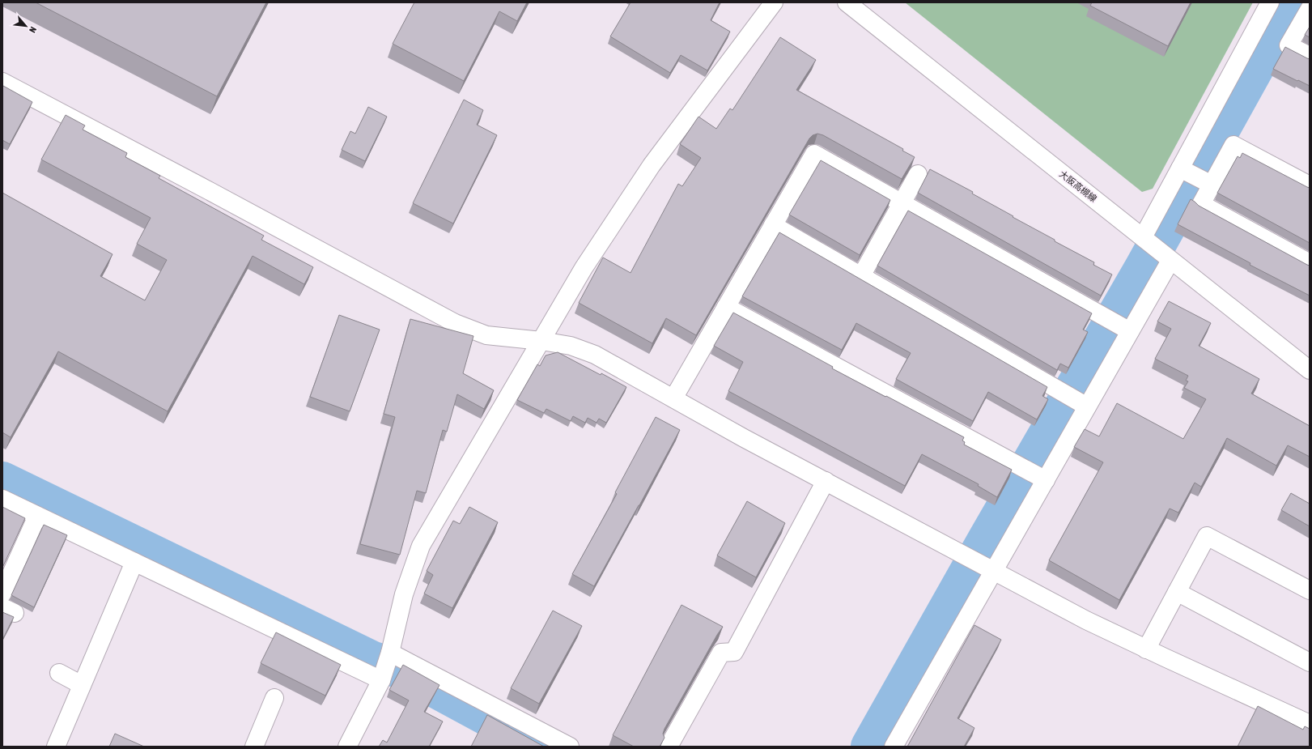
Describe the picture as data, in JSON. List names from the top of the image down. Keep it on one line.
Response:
{"streets":{"street":["大阪高槻線"]},"north":"bottom right"}
